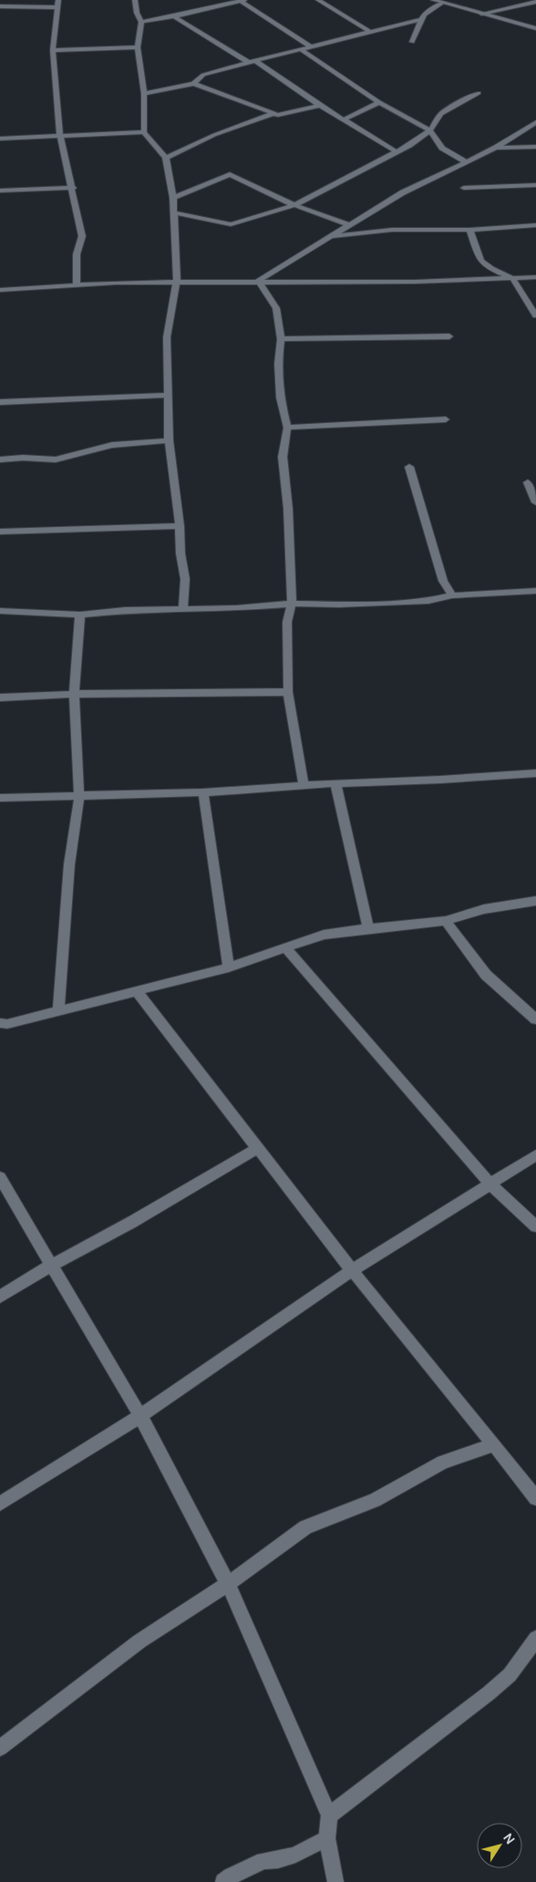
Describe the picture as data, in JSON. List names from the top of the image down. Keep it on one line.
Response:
{"north":"top right"}
